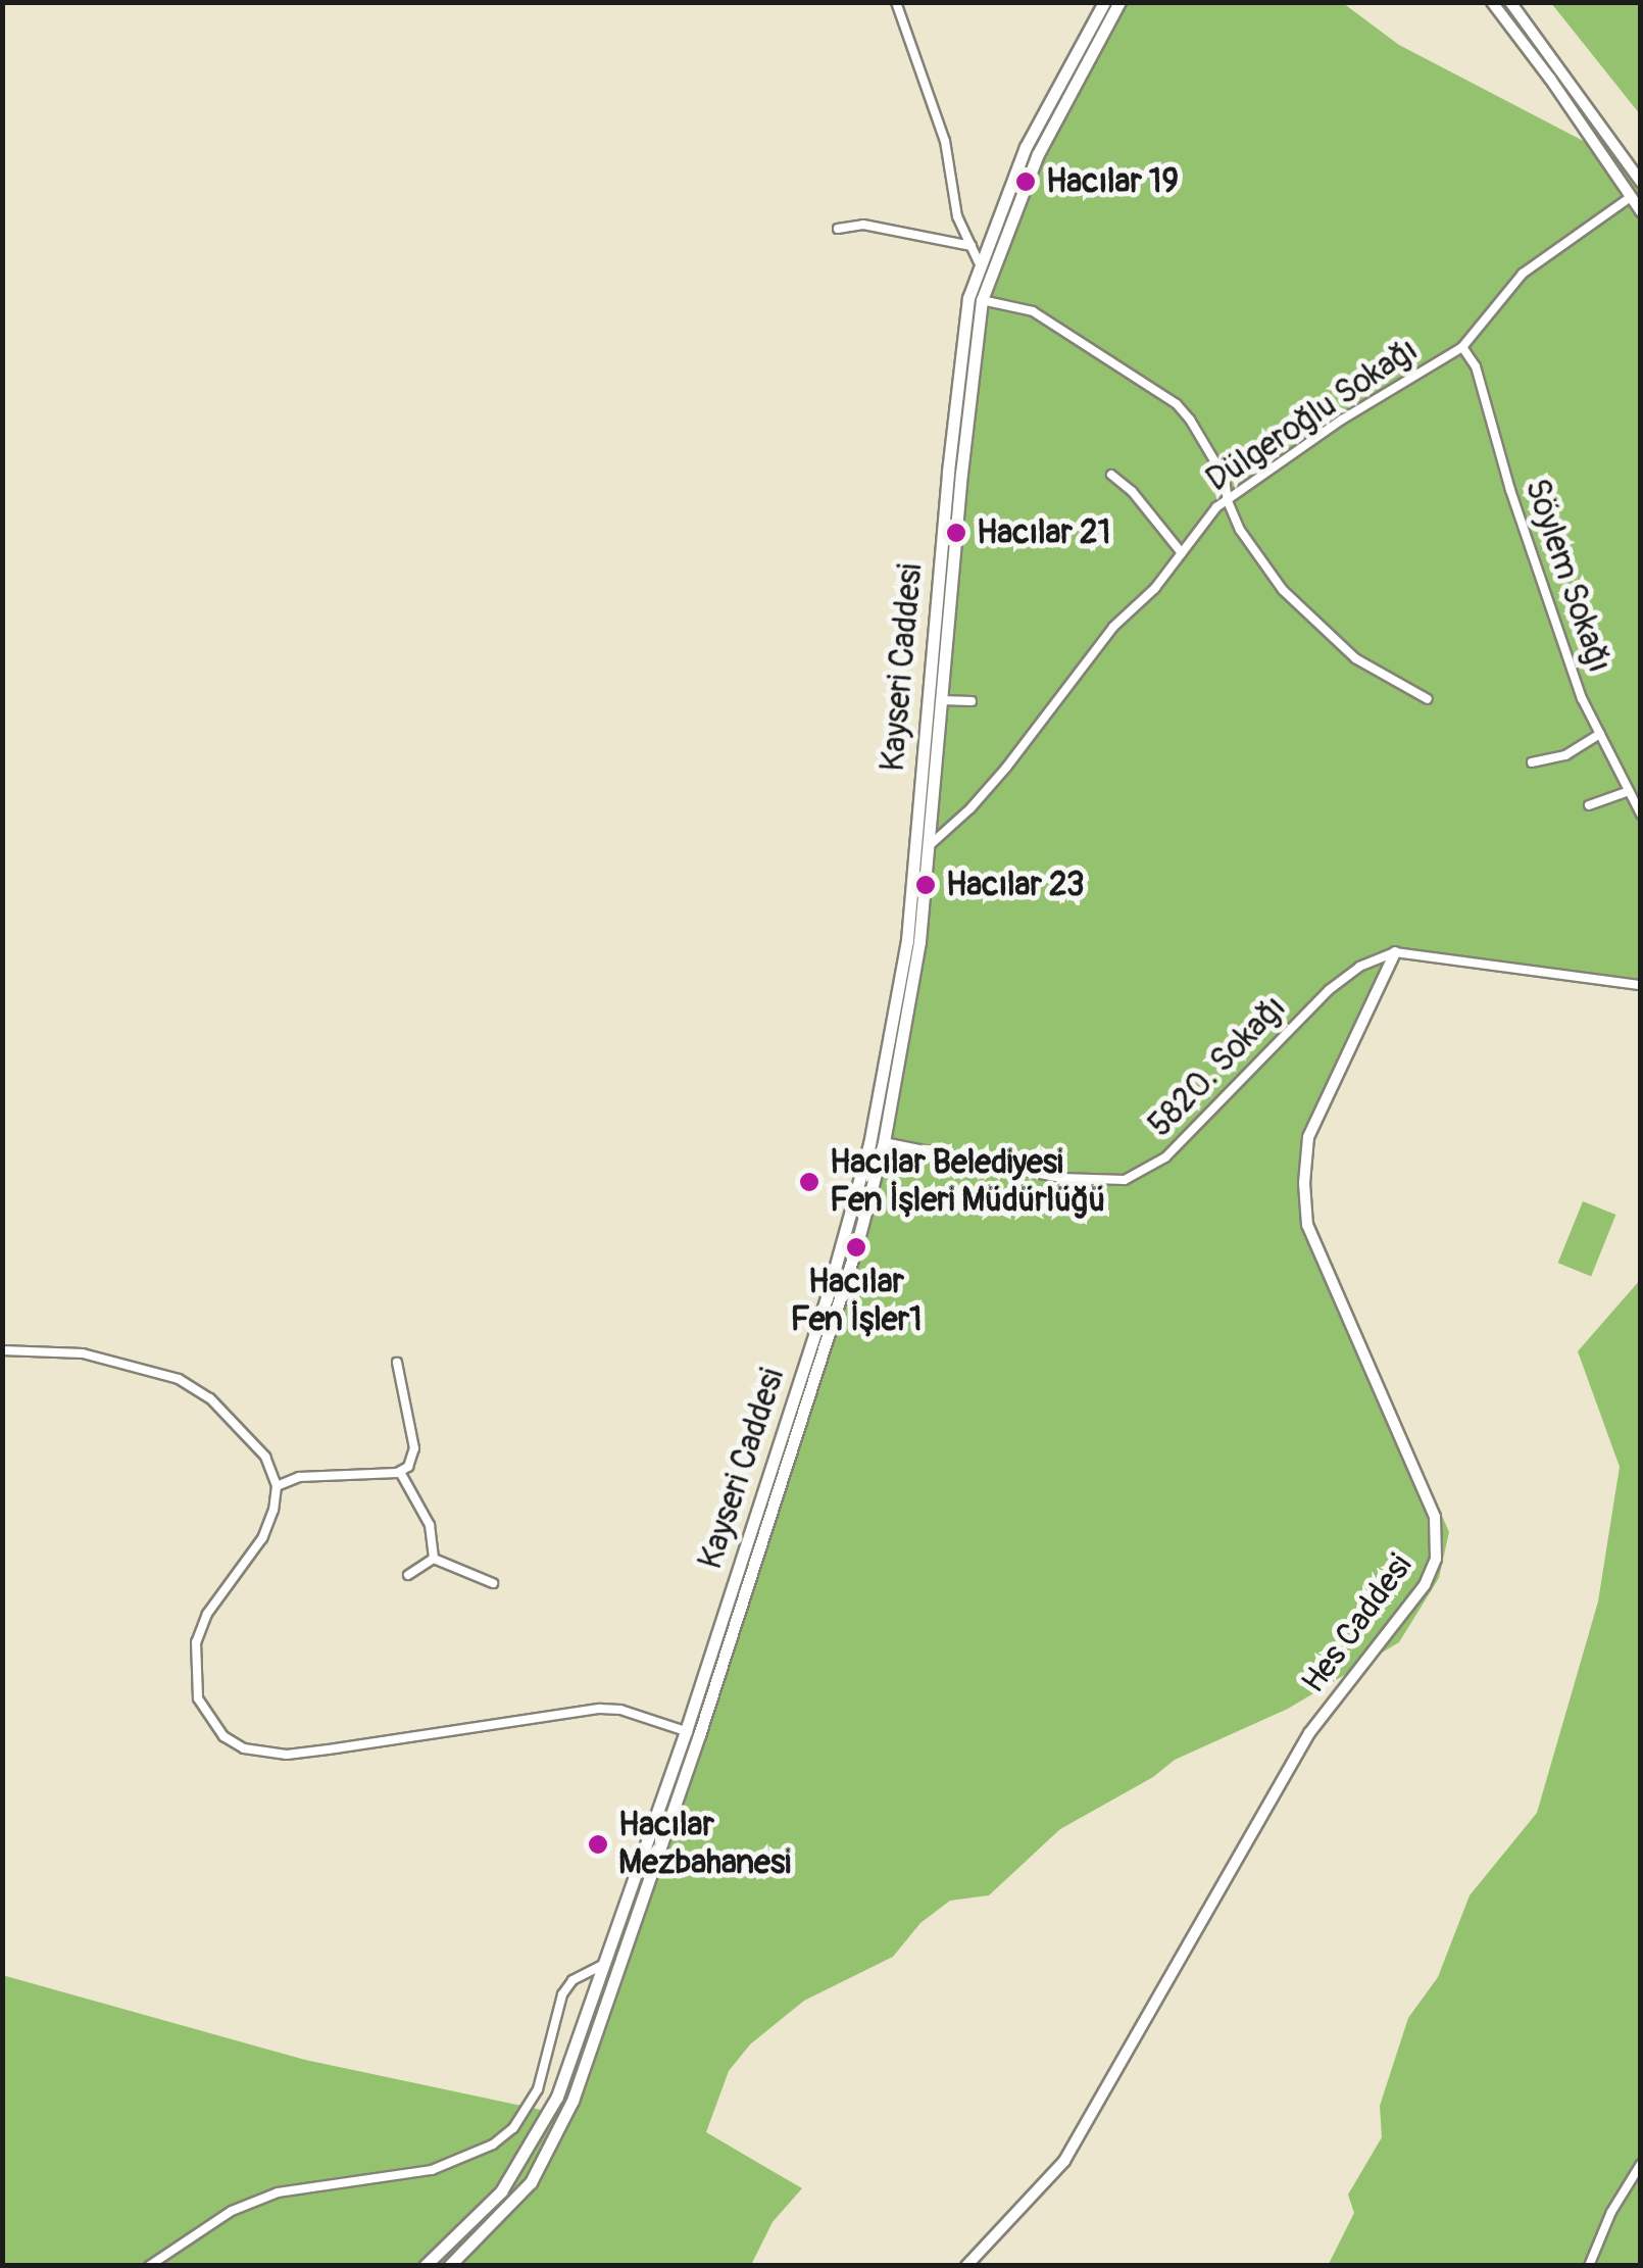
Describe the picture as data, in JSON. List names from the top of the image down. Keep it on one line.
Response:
{"streets":{"main road":["Kayseri Caddesi"],"street":["Dülgeroğlu Sokağı","Söylem Sokağı","5820. Sokağı","Hes Caddesi"]},"crossings":[["Dülgeroğlu Sokağı","Söylem Sokağı"],["Dülgeroğlu Sokağı","Kayseri Caddesi"],["Kayseri Caddesi","5820. Sokağı"],["5820. Sokağı","Hes Caddesi"]],"places":["Hacılar 19","Hacılar 21","Hacılar 23","Hacılar Belediyesi Fen İşleri Müdürlüğü","Hacılar Fen İşler1","Hacılar Mezbahanesi"]}
